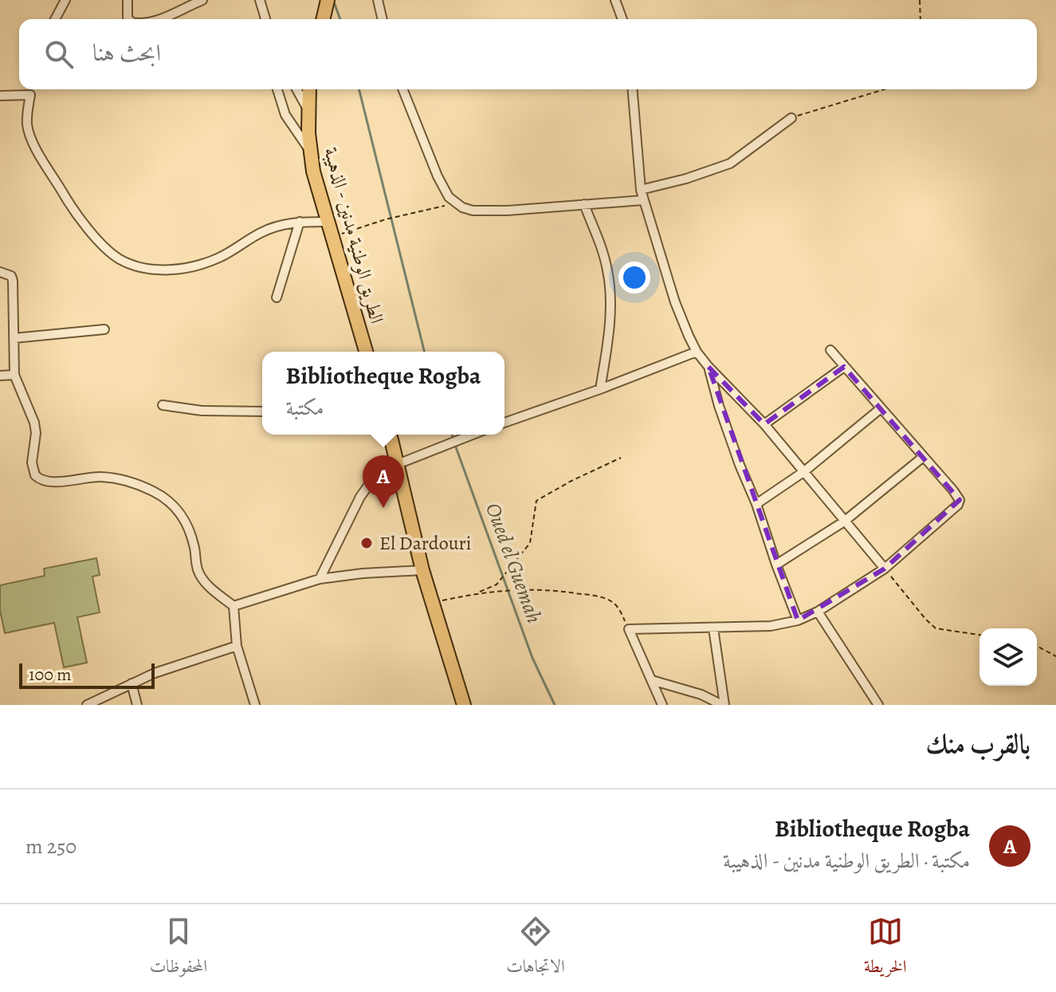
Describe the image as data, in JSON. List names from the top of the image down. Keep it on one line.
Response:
{"streets":{"main road":["الطريق الوطنية مدنين - الذهيبة"]},"water":["Oued el Guemah"],"places":["El Dardouri"],"scale_bar":"100 m","page":{"search":"ابحث هنا","popup":["Bibliotheque Rogba","مكتبة"],"pins":"A","scale":"100 m","heading":"بالقرب منك","list":[{"mark":"A","name":"Bibliotheque Rogba","note":"مكتبة · الطريق الوطنية مدنين - الذهيبة","value":"250 m"}],"nav":["الخريطة","الاتجاهات","المحفوظات"]}}
